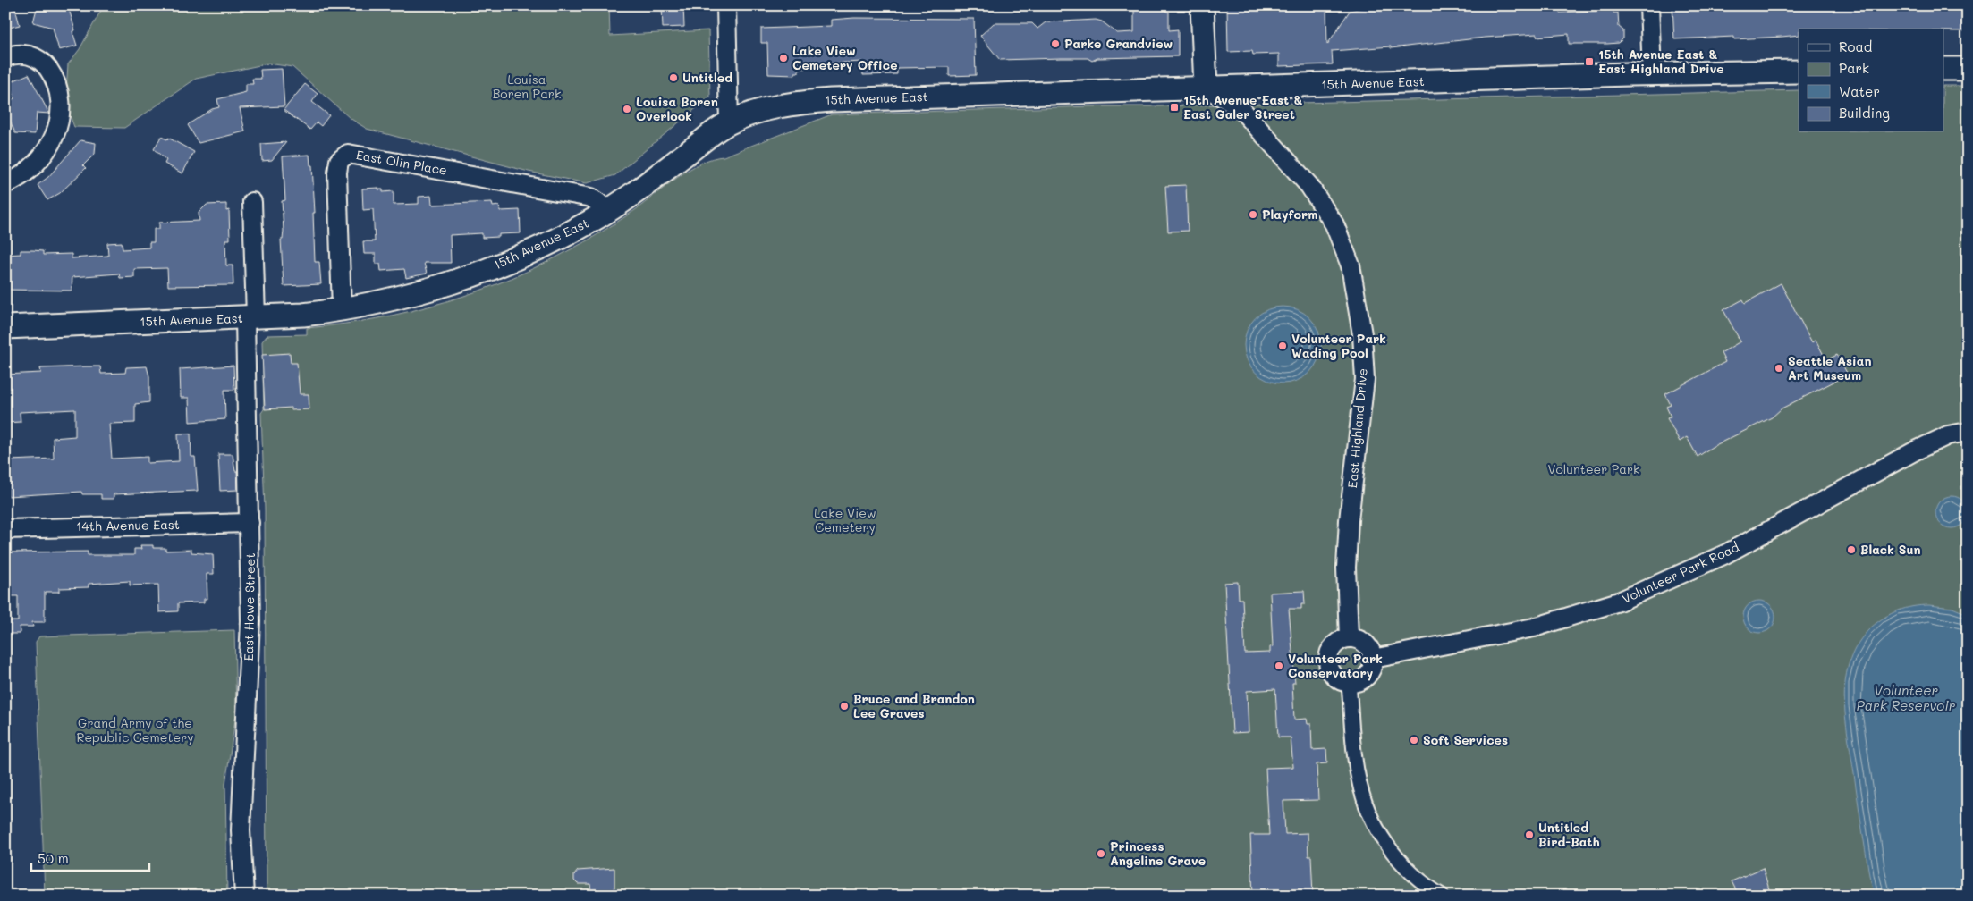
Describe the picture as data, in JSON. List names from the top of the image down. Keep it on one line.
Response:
{"streets":{"street":["15th Avenue East","East Olin Place","East Highland Drive","14th Avenue East","Volunteer Park Road","East Howe Street"]},"crossings":[["15th Avenue East","East Olin Place"],["15th Avenue East","East Highland Drive"],["15th Avenue East","East Howe Street"],["East Highland Drive","Volunteer Park Road"],["14th Avenue East","East Howe Street"]],"water":["Volunteer Park Reservoir"],"parks":["Louisa Boren Park","Volunteer Park","Lake View Cemetery","Grand Army of the Republic Cemetery"],"places":{"other":["Parke Grandview","Lake View Cemetery Office","Untitled","Louisa Boren Overlook","Playform","Volunteer Park Wading Pool","Seattle Asian Art Museum","Black Sun","Volunteer Park Conservatory","Bruce and Brandon Lee Graves","Soft Services","Untitled Bird-Bath","Princess Angeline Grave"],"transit":["15th Avenue East & East Highland Drive","15th Avenue East & East Galer Street"]},"legend":["Road","Park","Water","Building"],"scale_bar":"50 m"}
